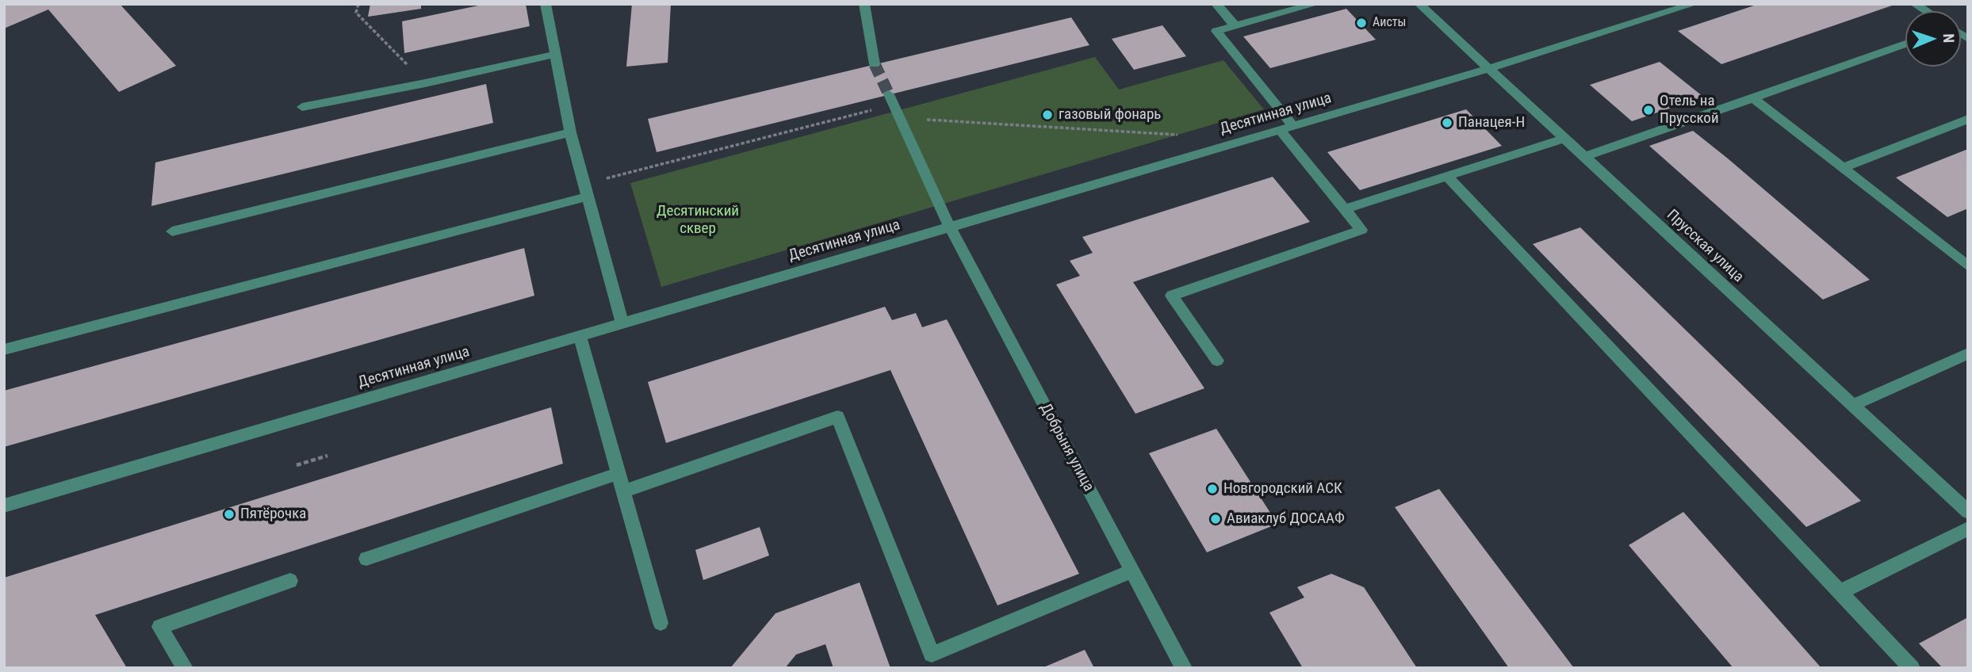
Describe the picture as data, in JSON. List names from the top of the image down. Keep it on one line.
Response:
{"streets":{"street":["Десятинная улица","Прусская улица","Добрыня улица"]},"crossings":[["Десятинная улица","Прусская улица"],["Десятинная улица","Добрыня улица"]],"parks":["Десятинский сквер"],"places":["Аисты","Отель на Прусской","газовый фонарь","Панацея-Н","Новгородский АСК","Пятёрочка","Авиаклуб ДОСААФ"],"north":"right"}
